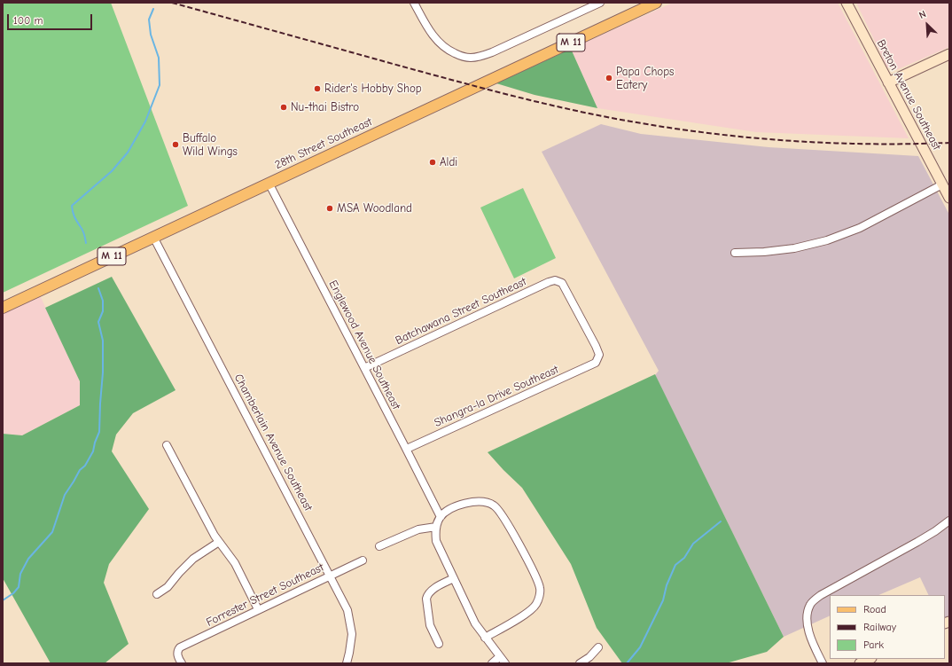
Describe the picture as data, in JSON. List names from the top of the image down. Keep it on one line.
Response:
{"streets":{"main road":["M 11","Breton Avenue Southeast","28th Street Southeast"],"street":["Batchawana Street Southeast","Englewood Avenue Southeast","Shangra-la Drive Southeast","Chamberlain Avenue Southeast","Forrester Street Southeast"]},"crossings":[["28th Street Southeast","Englewood Avenue Southeast"],["28th Street Southeast","Chamberlain Avenue Southeast"],["Batchawana Street Southeast","Englewood Avenue Southeast"],["Batchawana Street Southeast","Shangra-la Drive Southeast"],["Englewood Avenue Southeast","Shangra-la Drive Southeast"],["Chamberlain Avenue Southeast","Forrester Street Southeast"]],"places":["Papa Chops Eatery","Rider's Hobby Shop","Nu-thai Bistro","Buffalo Wild Wings","Aldi","MSA Woodland"],"legend":["Road","Railway","Park"],"scale_bar":"100 m","north":"top left"}
